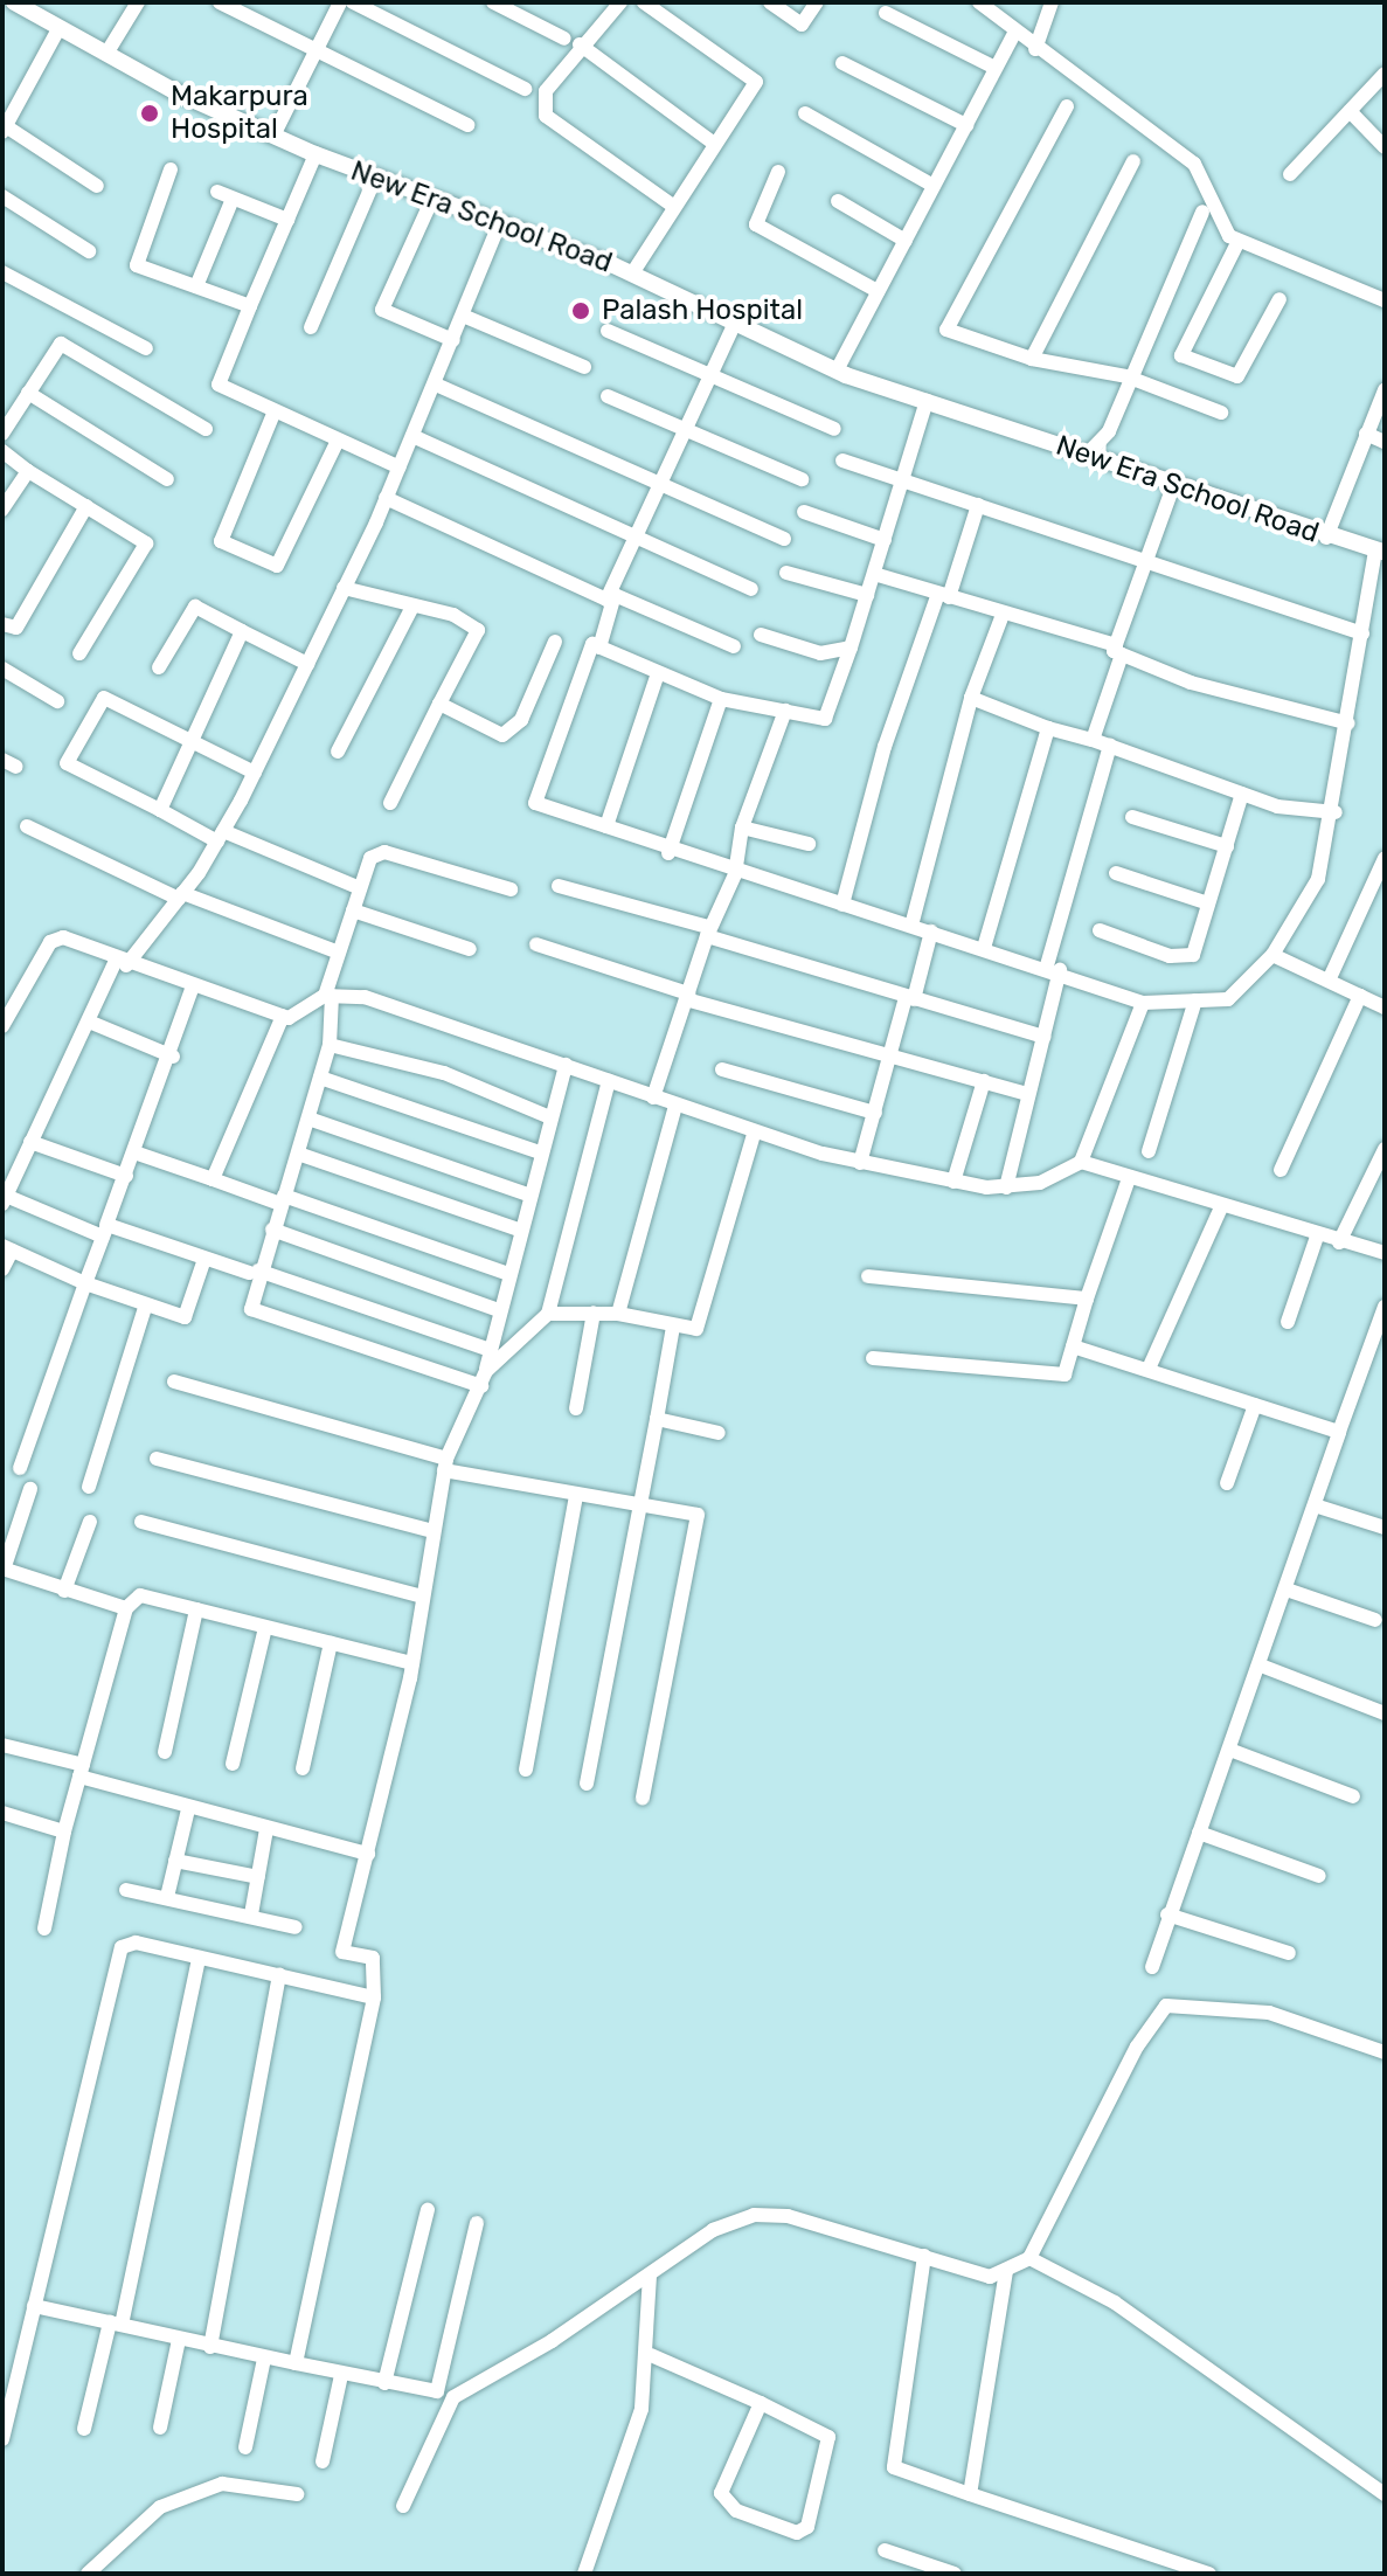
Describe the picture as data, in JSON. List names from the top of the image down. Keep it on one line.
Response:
{"streets":{"street":["New Era School Road"]},"places":["Makarpura Hospital","Palash Hospital"]}
